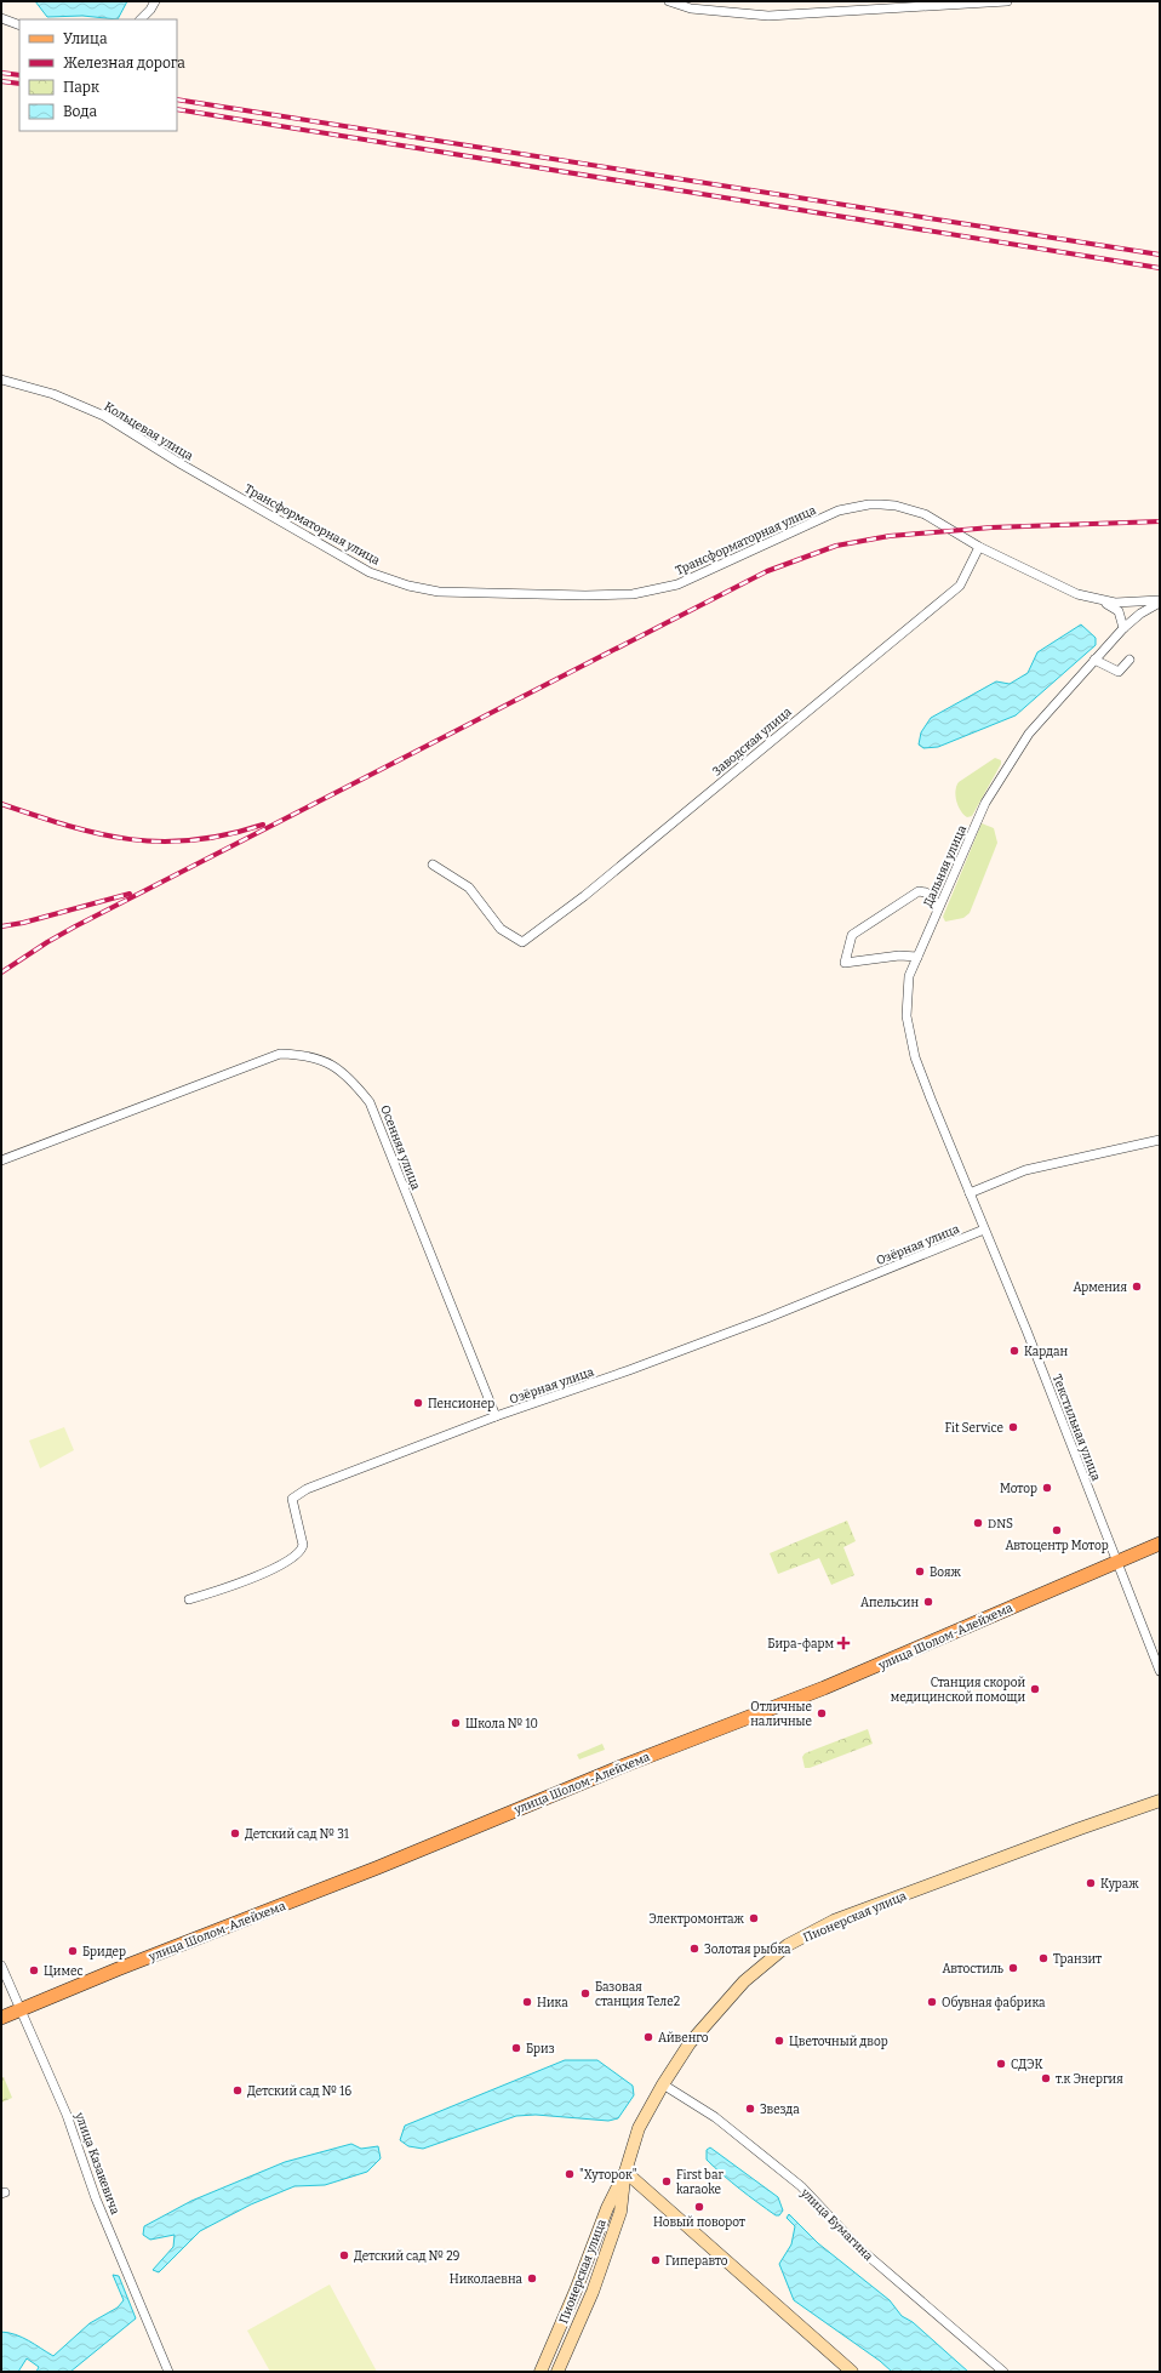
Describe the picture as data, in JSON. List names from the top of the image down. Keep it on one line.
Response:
{"streets":{"main road":["улица Шолом-Алейхема","Пионерская улица"],"street":["Кольцевая улица","Трансформаторная улица","Заводская улица","Дальняя улица","Осенняя улица","Озёрная улица","Текстильная улица","улица Казакевича","улица Бумагина"]},"crossings":[["Кольцевая улица","Трансформаторная улица"],["Трансформаторная улица","Заводская улица"],["Трансформаторная улица","Дальняя улица"],["Дальняя улица","Текстильная улица"],["Осенняя улица","Озёрная улица"],["Озёрная улица","Текстильная улица"],["Текстильная улица","улица Шолом-Алейхема"],["улица Шолом-Алейхема","улица Казакевича"],["Пионерская улица","улица Бумагина"]],"places":{"other":["Армения","Кардан","Пенсионер","Fit Service","Мотор","DNS","Автоцентр Мотор","Вояж","Апельсин","Станция скорой медицинской помощи","Отличные наличные","Школа № 10","Детский сад № 31","Кураж","Электромонтаж","Золотая рыбка","Бридер","Транзит","Автостиль","Цимес","Базовая станция Теле2","Ника","Обувная фабрика","Айвенго","Цветочный двор","Бриз","СДЭК","т.к Энергия","Детский сад № 16","Звезда","\"Хуторок\"","First bar karaoke","Новый поворот","Детский сад № 29","Гиперавто","Николаевна"],"health":["Бира-фарм"]},"legend":["Улица","Железная дорога","Парк","Вода"]}
